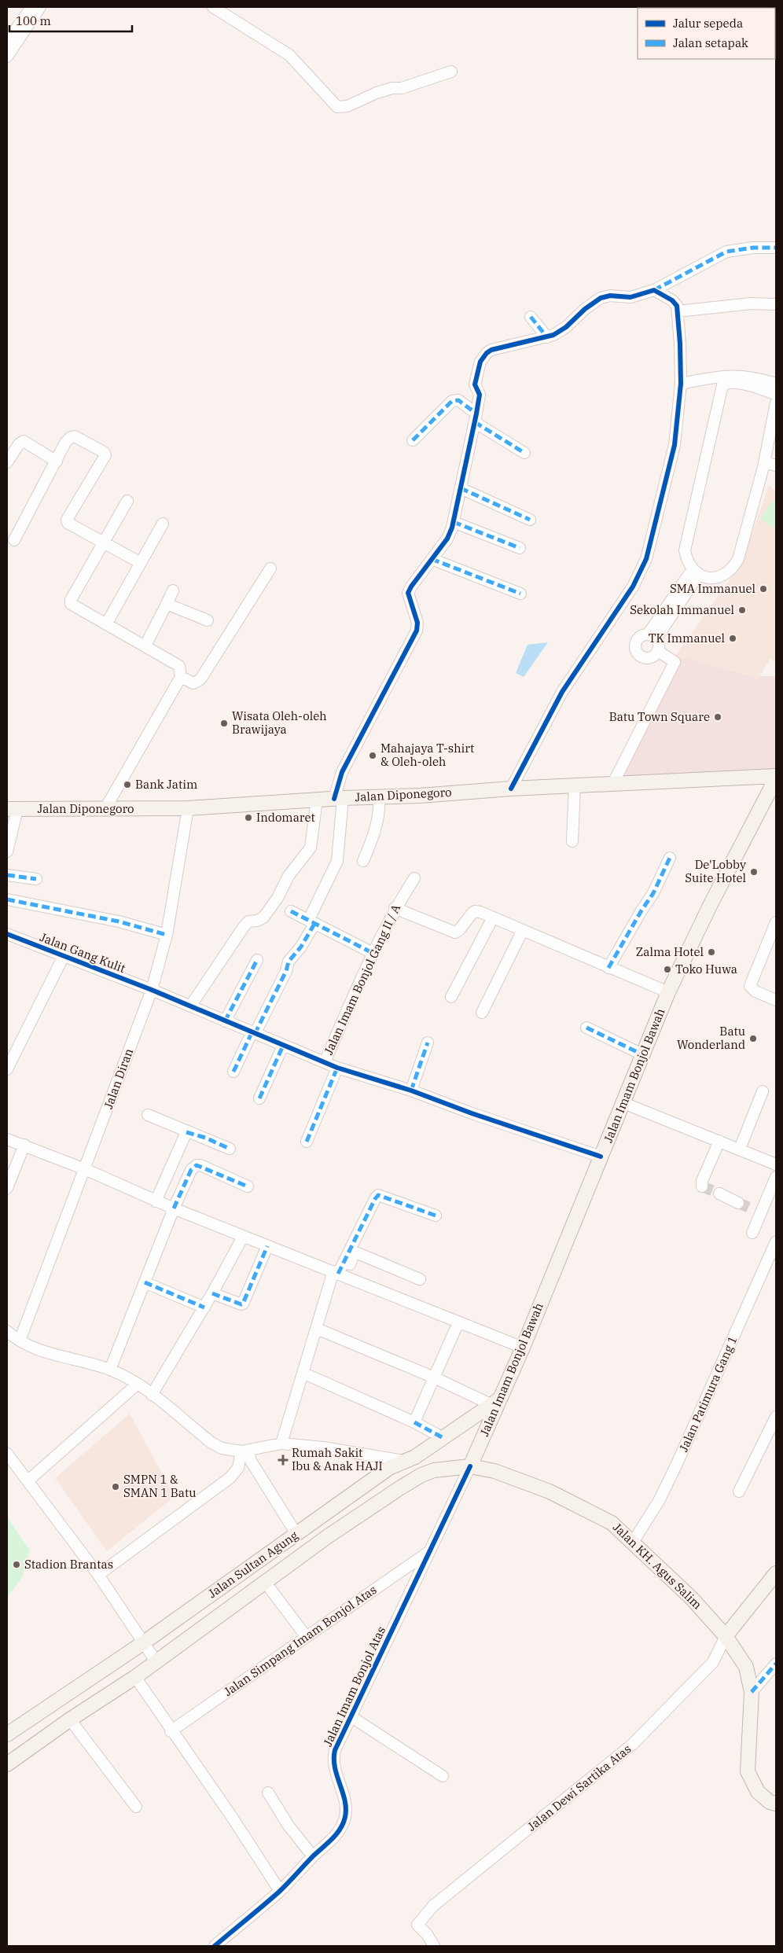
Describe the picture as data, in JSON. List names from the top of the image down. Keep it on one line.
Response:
{"streets":{"main road":["Jalan Diponegoro","Jalan Imam Bonjol Bawah","Jalan Sultan Agung","Jalan KH. Agus Salim"],"street":["Jalan Gang Kulit","Jalan Imam Bonjol Gang II / A","Jalan Diran","Jalan Patimura Gang 1","Jalan Simpang Imam Bonjol Atas","Jalan Imam Bonjol Atas","Jalan Dewi Sartika Atas"]},"crossings":[["Jalan Diponegoro","Jalan Imam Bonjol Bawah"],["Jalan Diponegoro","Jalan Diran"],["Jalan Gang Kulit","Jalan Imam Bonjol Gang II / A"],["Jalan Gang Kulit","Jalan Imam Bonjol Bawah"],["Jalan Gang Kulit","Jalan Diran"],["Jalan Imam Bonjol Bawah","Jalan Sultan Agung"],["Jalan Imam Bonjol Bawah","Jalan KH. Agus Salim"],["Jalan Imam Bonjol Bawah","Jalan Imam Bonjol Atas"],["Jalan Patimura Gang 1","Jalan KH. Agus Salim"],["Jalan Sultan Agung","Jalan KH. Agus Salim"],["Jalan Sultan Agung","Jalan Imam Bonjol Atas"],["Jalan KH. Agus Salim","Jalan Imam Bonjol Atas"],["Jalan KH. Agus Salim","Jalan Dewi Sartika Atas"],["Jalan Simpang Imam Bonjol Atas","Jalan Imam Bonjol Atas"]],"places":{"other":["SMA Immanuel","Sekolah Immanuel","TK Immanuel","Batu Town Square","Wisata Oleh-oleh Brawijaya","Mahajaya T-shirt & Oleh-oleh","Bank Jatim","Indomaret","De'Lobby Suite Hotel","Zalma Hotel","Toko Huwa","Batu Wonderland","SMPN 1 & SMAN 1 Batu","Stadion Brantas"],"health":["Rumah Sakit Ibu & Anak HAJI"]},"legend":["Jalur sepeda","Jalan setapak"],"scale_bar":"100 m"}
